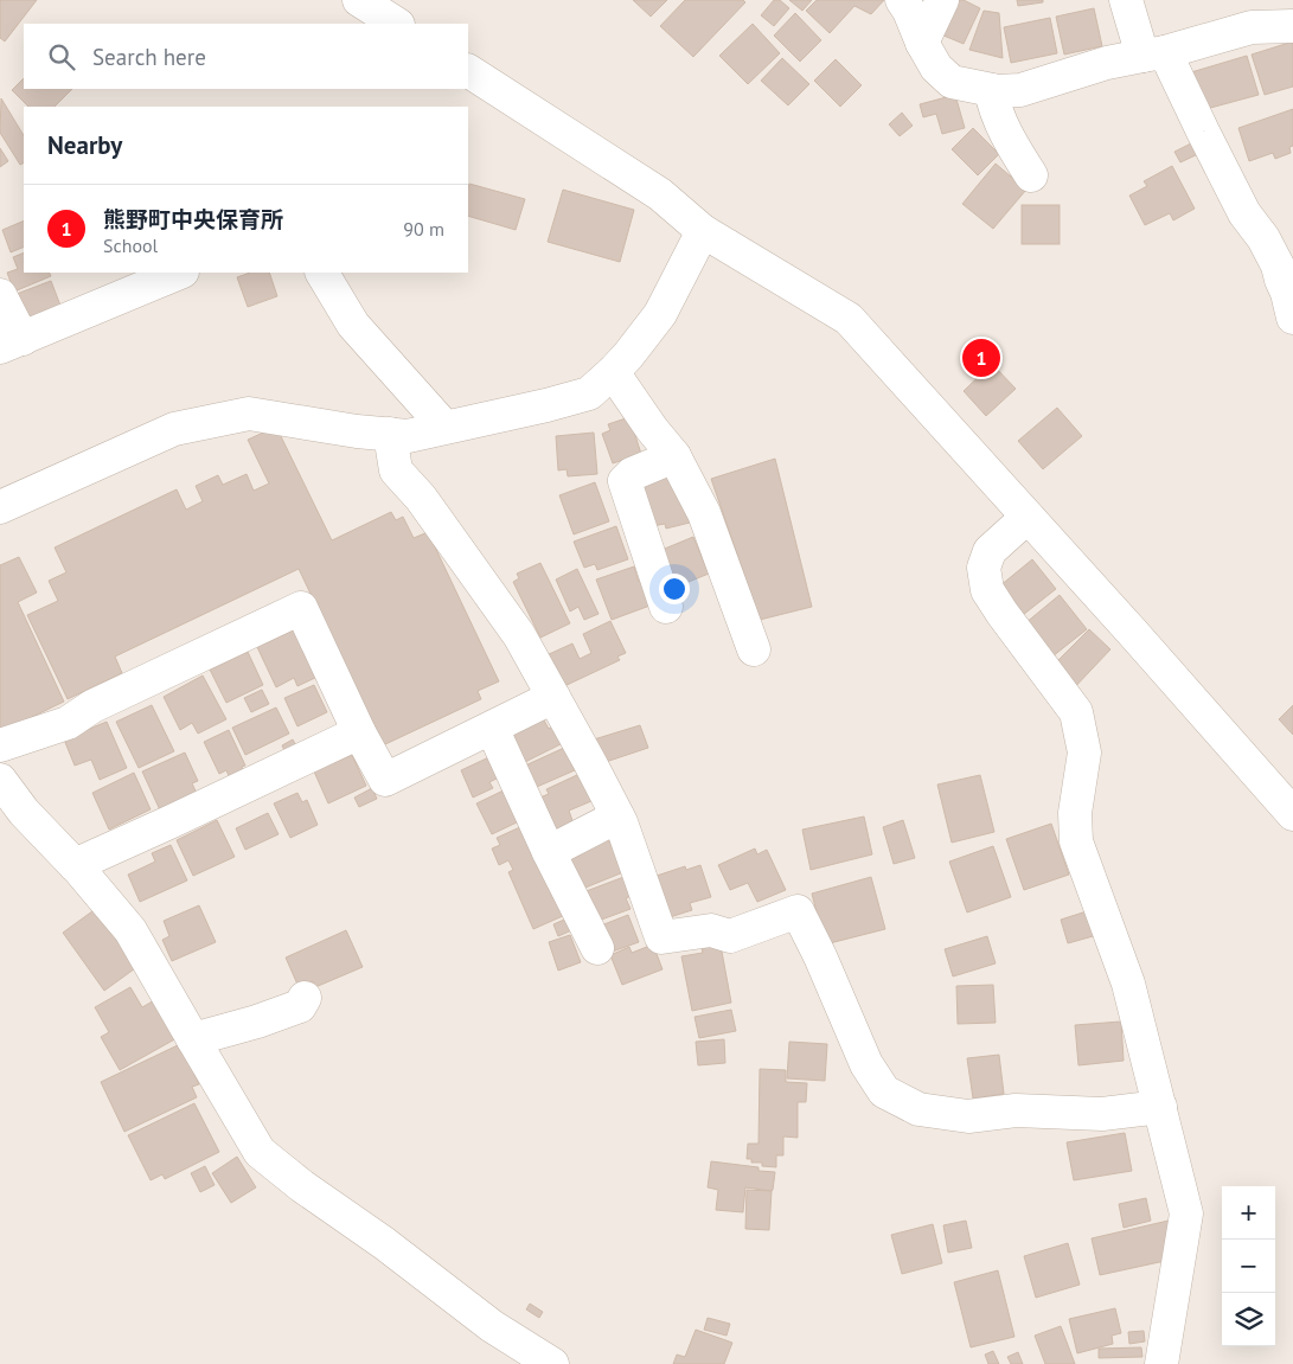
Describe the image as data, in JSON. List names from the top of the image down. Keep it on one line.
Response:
{"page":{"search":"Search here","heading":"Nearby","list":[{"mark":"1","name":"熊野町中央保育所","note":"School","value":"90 m"}],"pins":"1","map_buttons":["+","−"]}}
